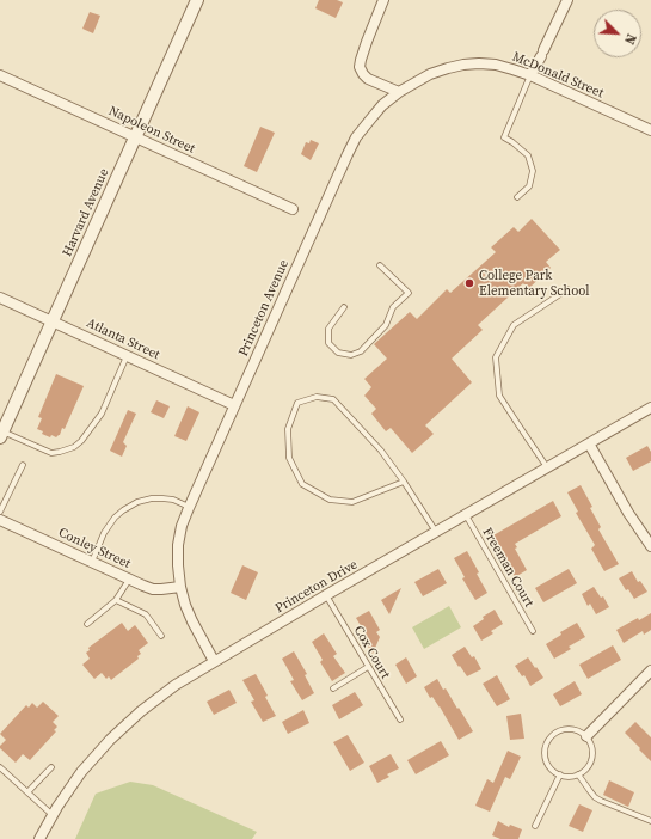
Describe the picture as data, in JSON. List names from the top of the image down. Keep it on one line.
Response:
{"streets":{"street":["McDonald Street","Napoleon Street","Harvard Avenue","Princeton Avenue","Atlanta Street","Conley Street","Princeton Drive"],"lane":["Freeman Court","Cox Court"]},"crossings":[["McDonald Street","Princeton Avenue"],["Napoleon Street","Harvard Avenue"],["Harvard Avenue","Atlanta Street"],["Princeton Avenue","Atlanta Street"],["Princeton Avenue","Conley Street"],["Princeton Avenue","Princeton Drive"],["Freeman Court","Princeton Drive"],["Princeton Drive","Cox Court"]],"places":["College Park Elementary School"],"north":"bottom right"}
